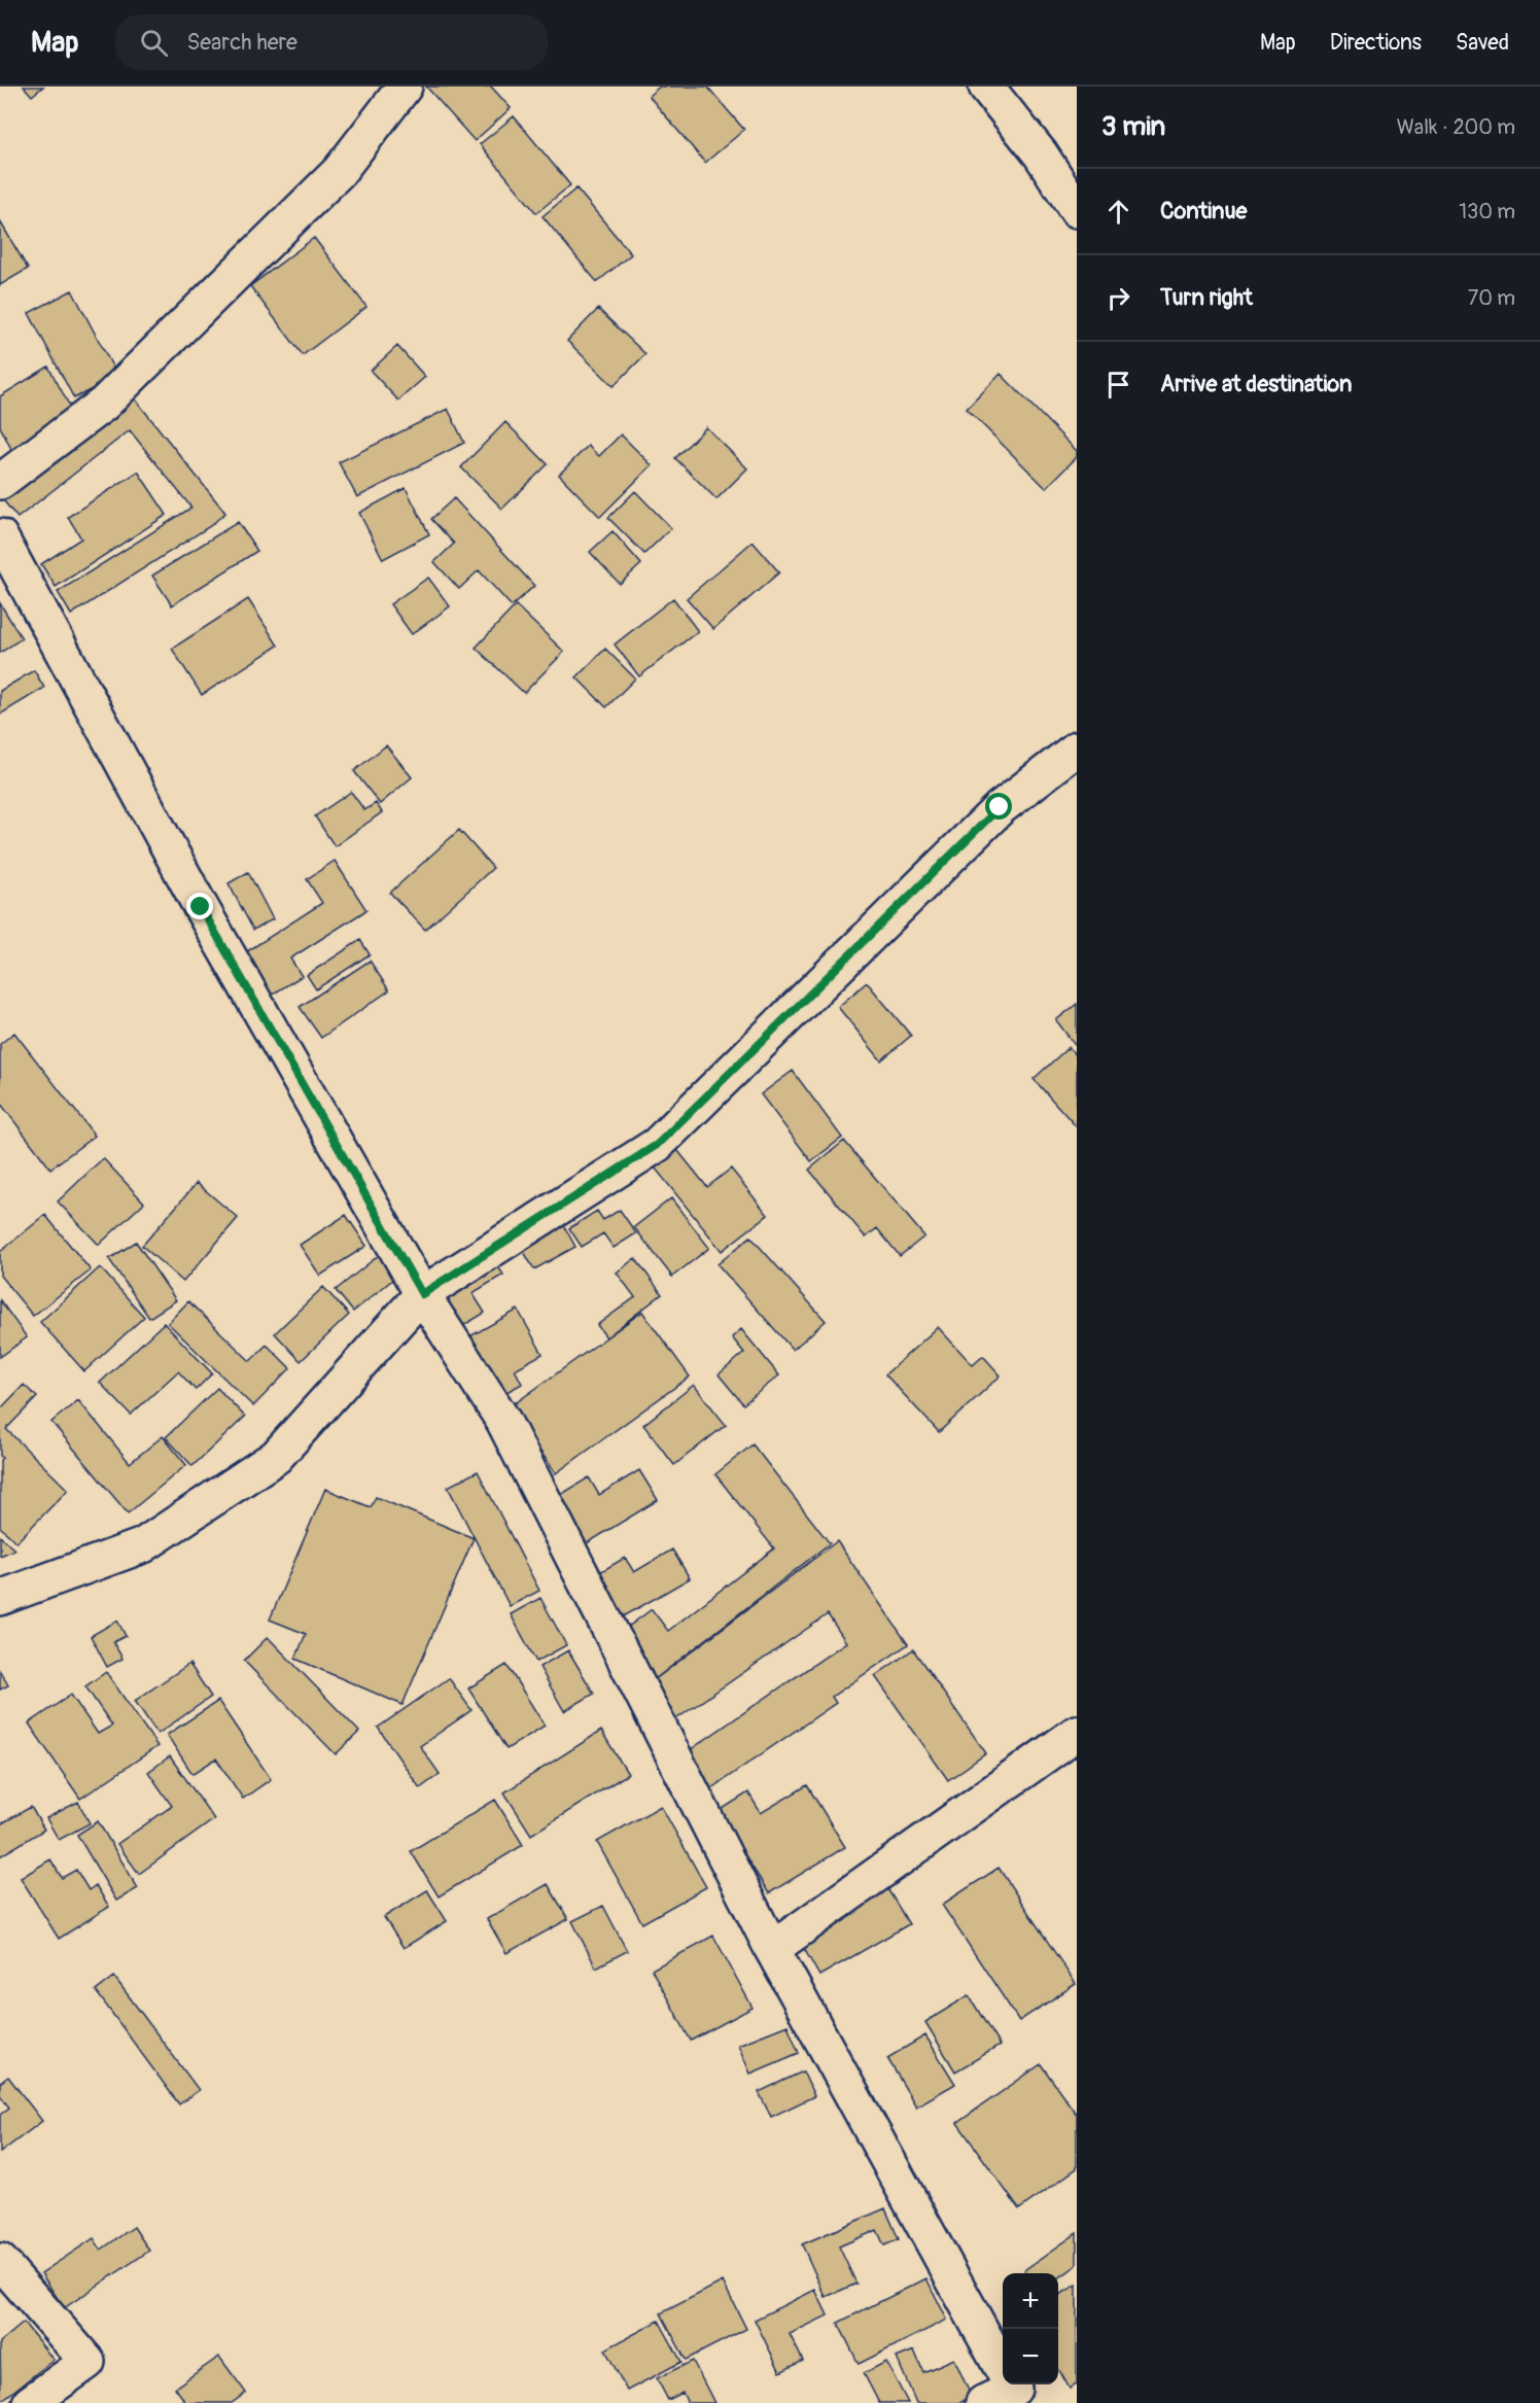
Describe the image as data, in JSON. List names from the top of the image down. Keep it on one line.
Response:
{"page":{"header":"Map","search":"Search here","nav":["Map","Directions","Saved"],"heading":["3 min","Walk · 200 m"],"list":[["Continue","130 m"],["Turn right","70 m"],"Arrive at destination"],"map_buttons":["+","−"]}}
